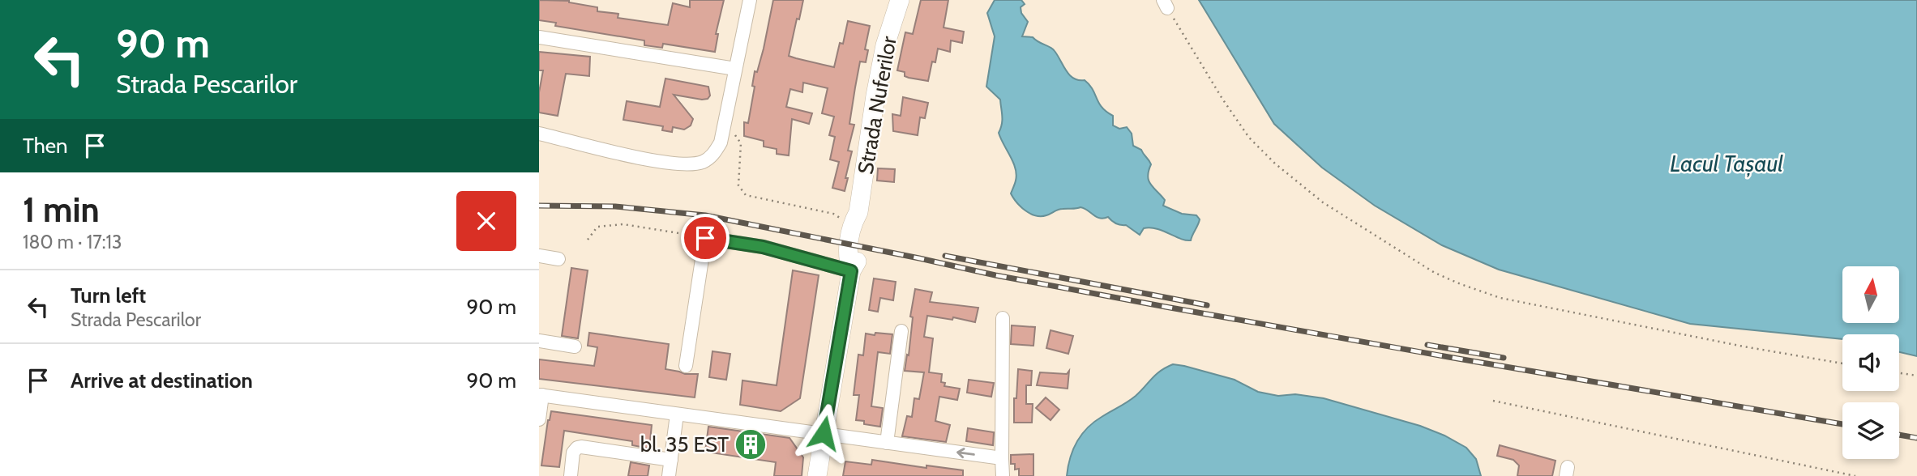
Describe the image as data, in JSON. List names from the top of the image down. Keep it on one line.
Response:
{"streets":{"street":["Strada Nuferilor"]},"water":["Lacul Tașaul"],"places":{"building":["bl. 35 EST"]},"north":"top","page":{"turn":["90 m","Strada Pescarilor"],"then":"Then","heading":["1 min","180 m · 17:13"],"list":[{"name":"Turn left","note":"Strada Pescarilor","value":"90 m"},{"name":"Arrive at destination","value":"90 m"}]}}
